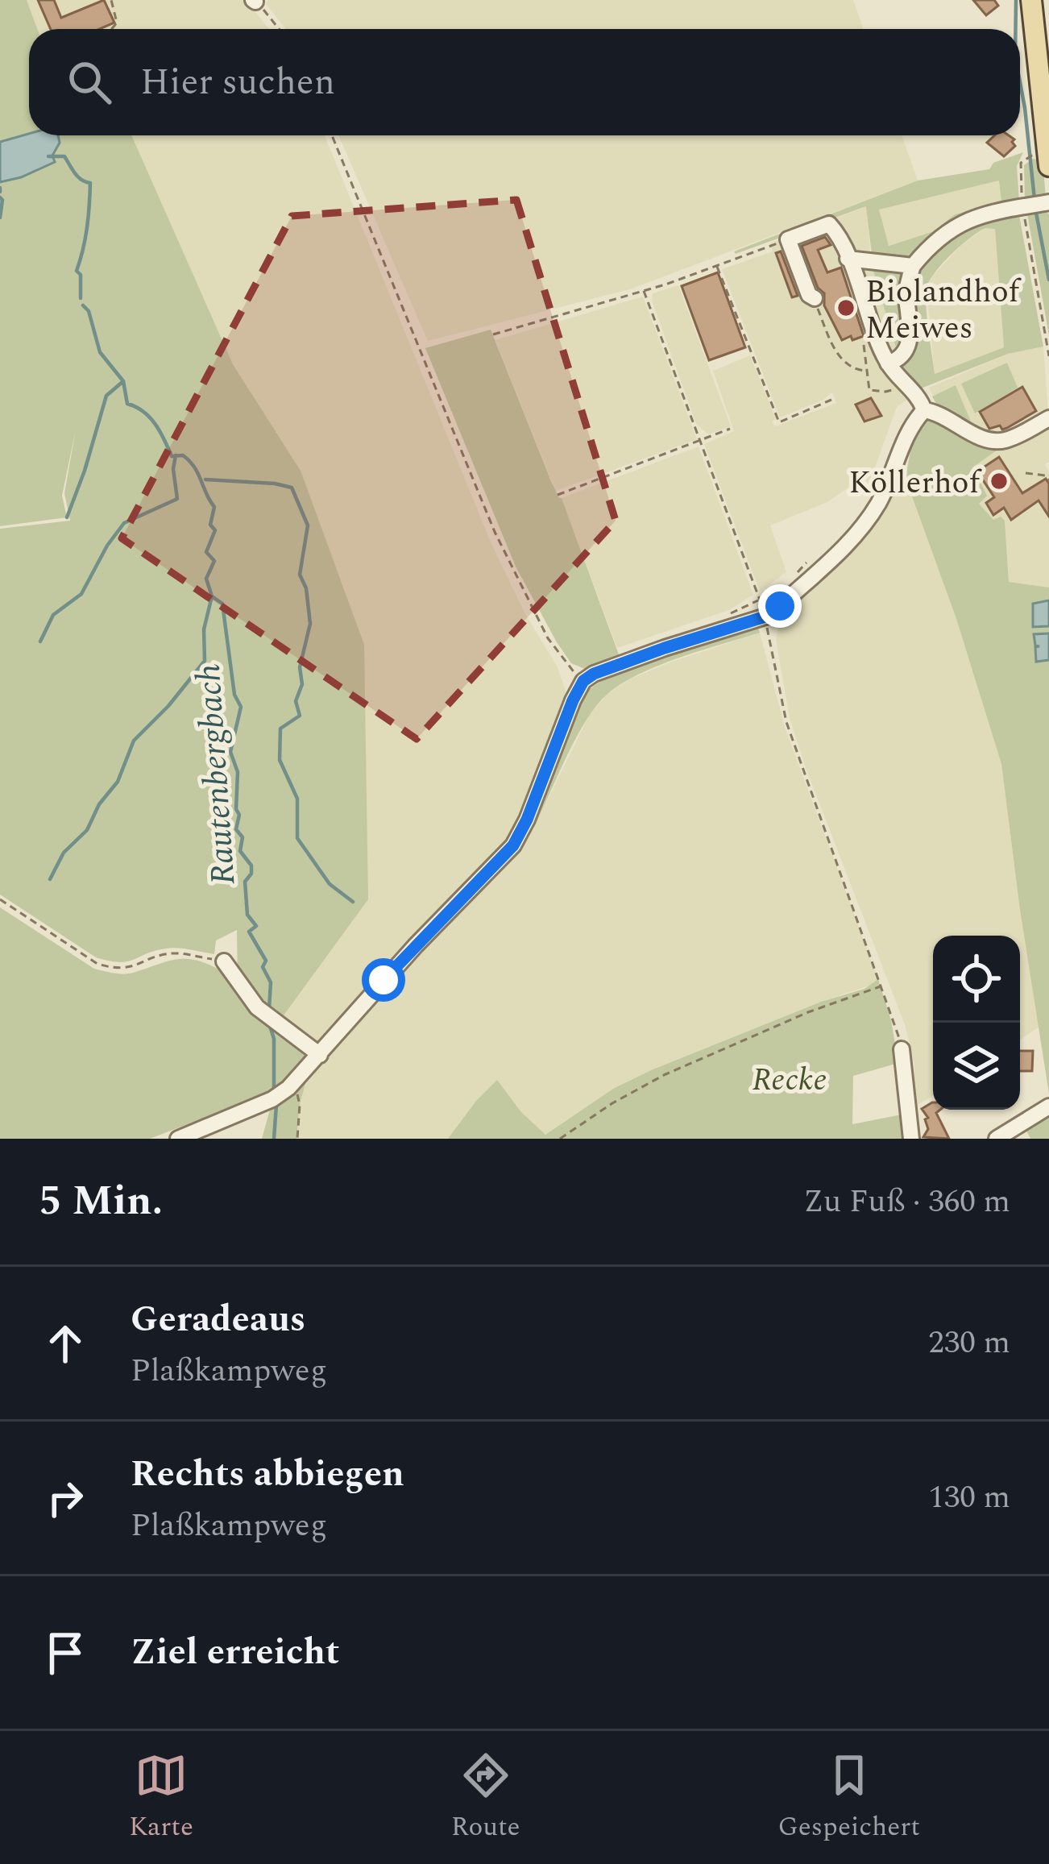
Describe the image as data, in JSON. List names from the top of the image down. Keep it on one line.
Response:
{"water":["Rautenbergbach"],"parks":["Recke"],"places":["Biolandhof Meiwes","Köllerhof"],"page":{"search":"Hier suchen","heading":["5 Min.","Zu Fuß · 360 m"],"list":[["Geradeaus","Plaßkampweg","230 m"],["Rechts abbiegen","Plaßkampweg","130 m"],"Ziel erreicht"],"nav":["Karte","Route","Gespeichert"]}}
